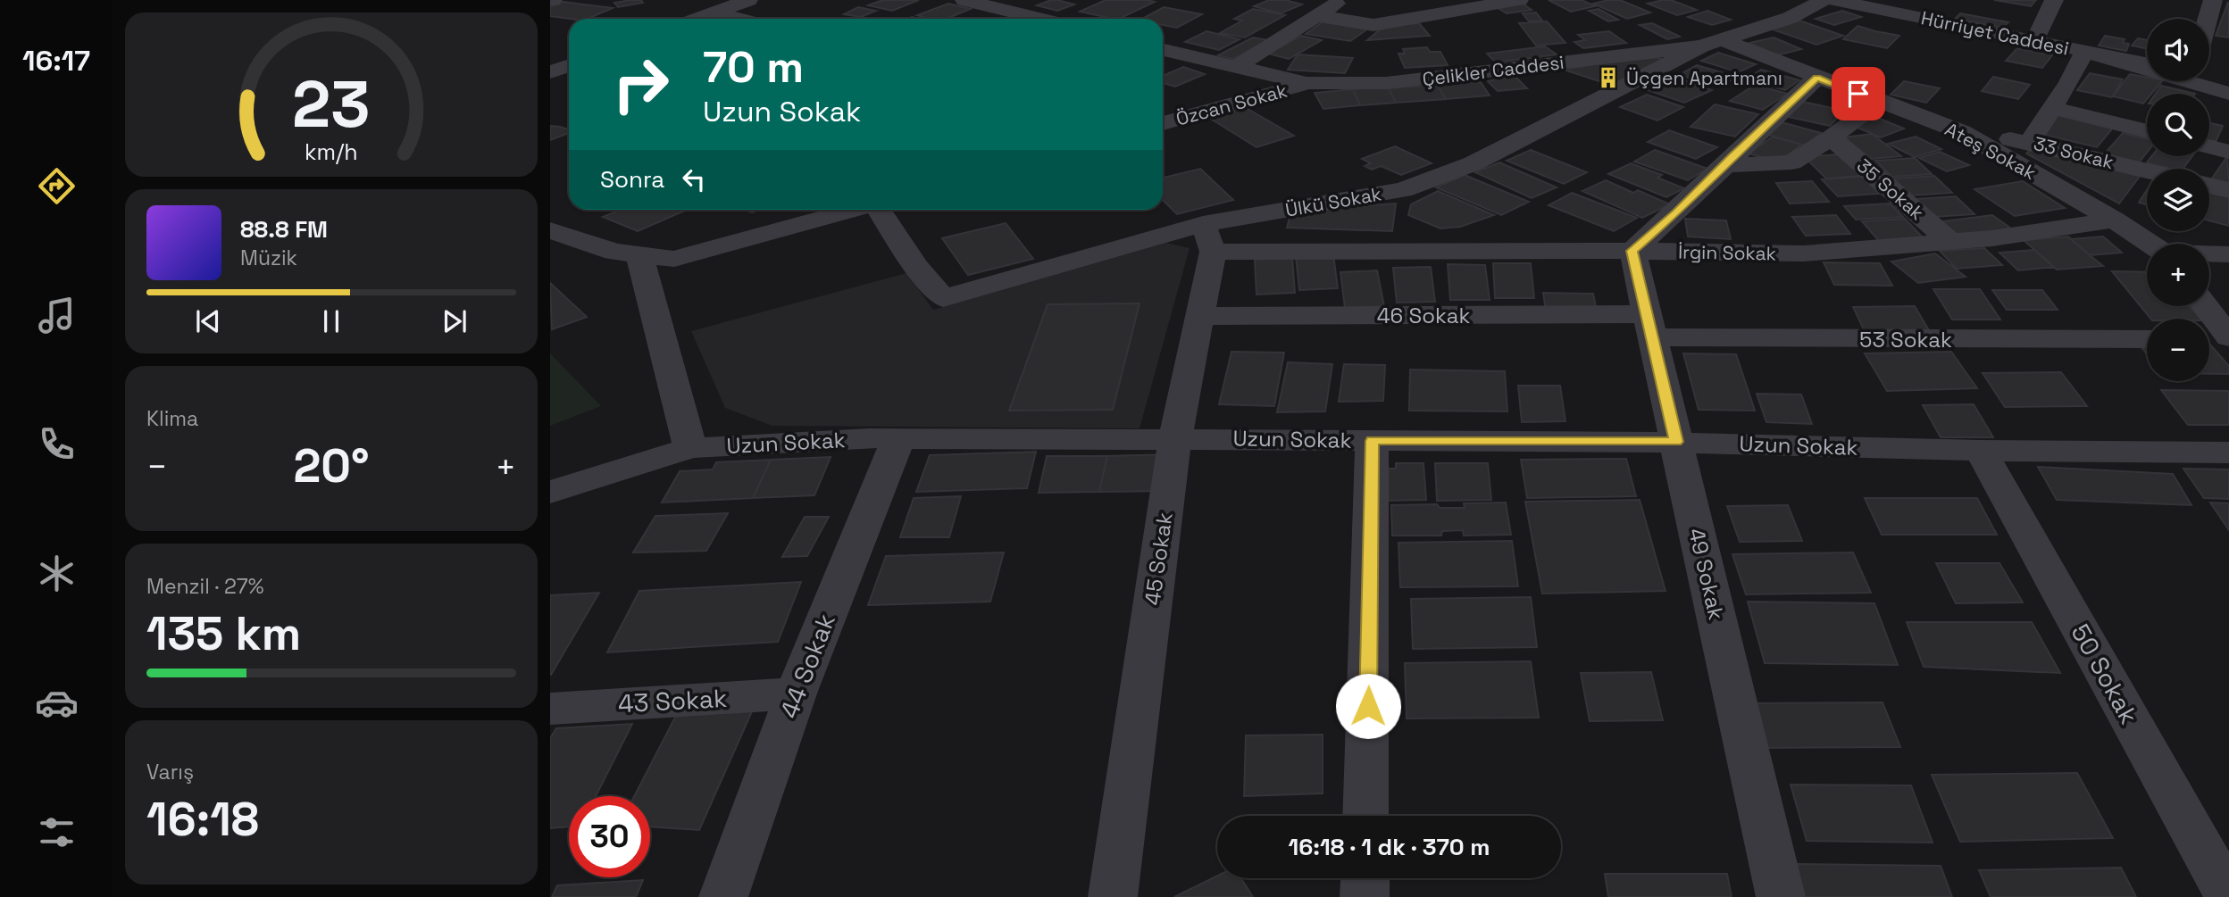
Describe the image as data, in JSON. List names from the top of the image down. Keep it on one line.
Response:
{"streets":{"street":["Hürriyet Caddesi","Çelikler Caddesi","Özcan Sokak","Ateş Sokak","33 Sokak","35 Sokak","Ülkü Sokak","İrgin Sokak","46 Sokak","53 Sokak","Uzun Sokak","45 Sokak","49 Sokak","44 Sokak","50 Sokak","43 Sokak"]},"crossings":[["Çelikler Caddesi","Özcan Sokak"],["Çelikler Caddesi","Ateş Sokak"],["Çelikler Caddesi","Ülkü Sokak"],["Ateş Sokak","33 Sokak"],["Ateş Sokak","Ülkü Sokak"],["Ateş Sokak","İrgin Sokak"],["35 Sokak","İrgin Sokak"],["Ülkü Sokak","İrgin Sokak"],["Ülkü Sokak","45 Sokak"],["İrgin Sokak","45 Sokak"],["İrgin Sokak","49 Sokak"],["46 Sokak","53 Sokak"],["46 Sokak","45 Sokak"],["46 Sokak","49 Sokak"],["53 Sokak","49 Sokak"],["Uzun Sokak","45 Sokak"],["Uzun Sokak","49 Sokak"],["Uzun Sokak","44 Sokak"],["Uzun Sokak","50 Sokak"],["44 Sokak","43 Sokak"]],"places":{"building":["Üçgen Apartmanı"]},"page":{"tabs":"16:17","map_buttons":["+","−"],"turn":["70 m","Uzun Sokak"],"then":"Sonra","song":["88.8 FM","Müzik"],"tile":["Klima",["Menzil · 27%","135 km"],["Varış","16:18"]],"heat":["−","20°","+"],"limit":"30","trip":"16:18 · 1 dk · 370 m","gauge":["23","km/h"]}}
